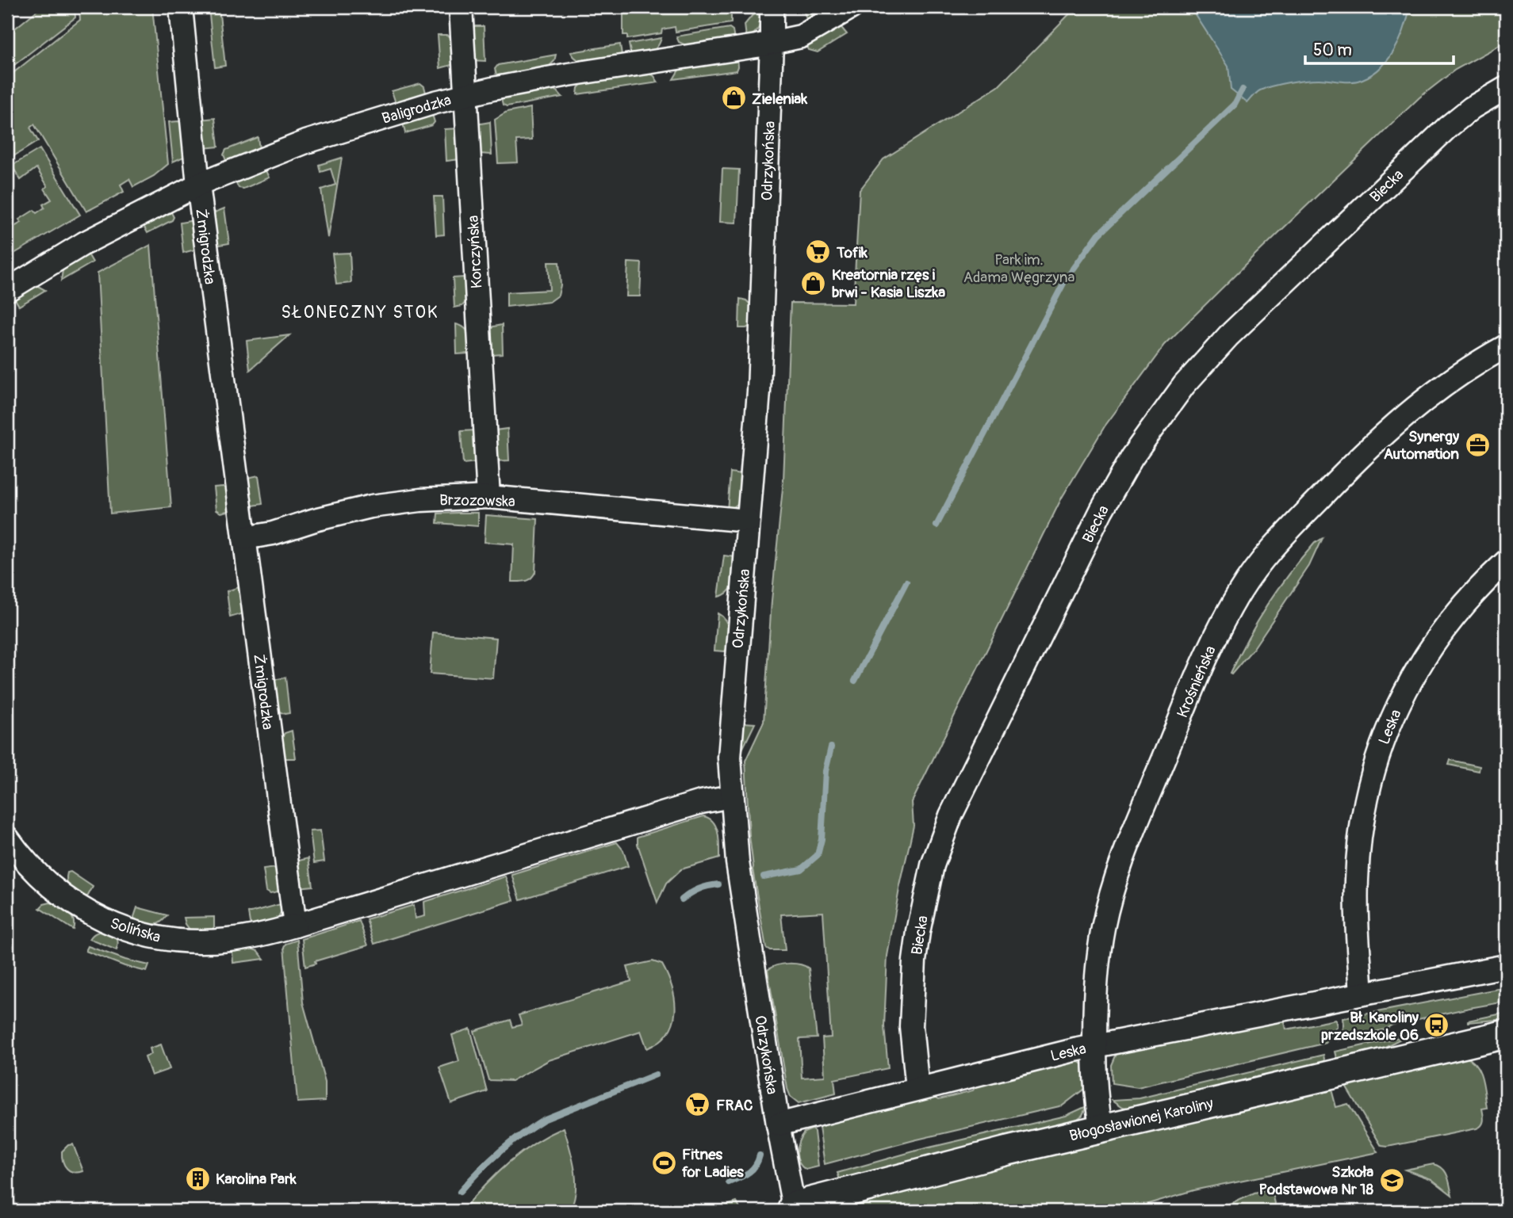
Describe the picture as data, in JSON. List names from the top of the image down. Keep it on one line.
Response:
{"streets":{"street":["Baligrodzka","Odrzykońska","Biecka","Żmigrodzka","Korczyńska","Brzozowska","Krośnieńska","Leska","Solińska","Błogosławionej Karoliny"]},"crossings":[["Baligrodzka","Odrzykońska"],["Baligrodzka","Żmigrodzka"],["Baligrodzka","Korczyńska"],["Odrzykońska","Brzozowska"],["Odrzykońska","Leska"],["Odrzykońska","Błogosławionej Karoliny"],["Biecka","Leska"],["Żmigrodzka","Brzozowska"],["Żmigrodzka","Solińska"],["Korczyńska","Brzozowska"],["Krośnieńska","Leska"],["Krośnieńska","Błogosławionej Karoliny"]],"districts":["SŁONECZNY STOK"],"parks":["Park im. Adama Węgrzyna"],"places":{"shop":["Zieleniak","Kreatornia rzęs i brwi - Kasia Liszka"],"supermarket":["Tofik","FRAC"],"office":["Synergy Automation"],"bus stop":["Bł. Karoliny przedszkole 06"],"sports":["Fitnes for Ladies"],"building":["Karolina Park"],"school or university":["Szkoła Podstawowa Nr 18"]},"scale_bar":"50 m"}
